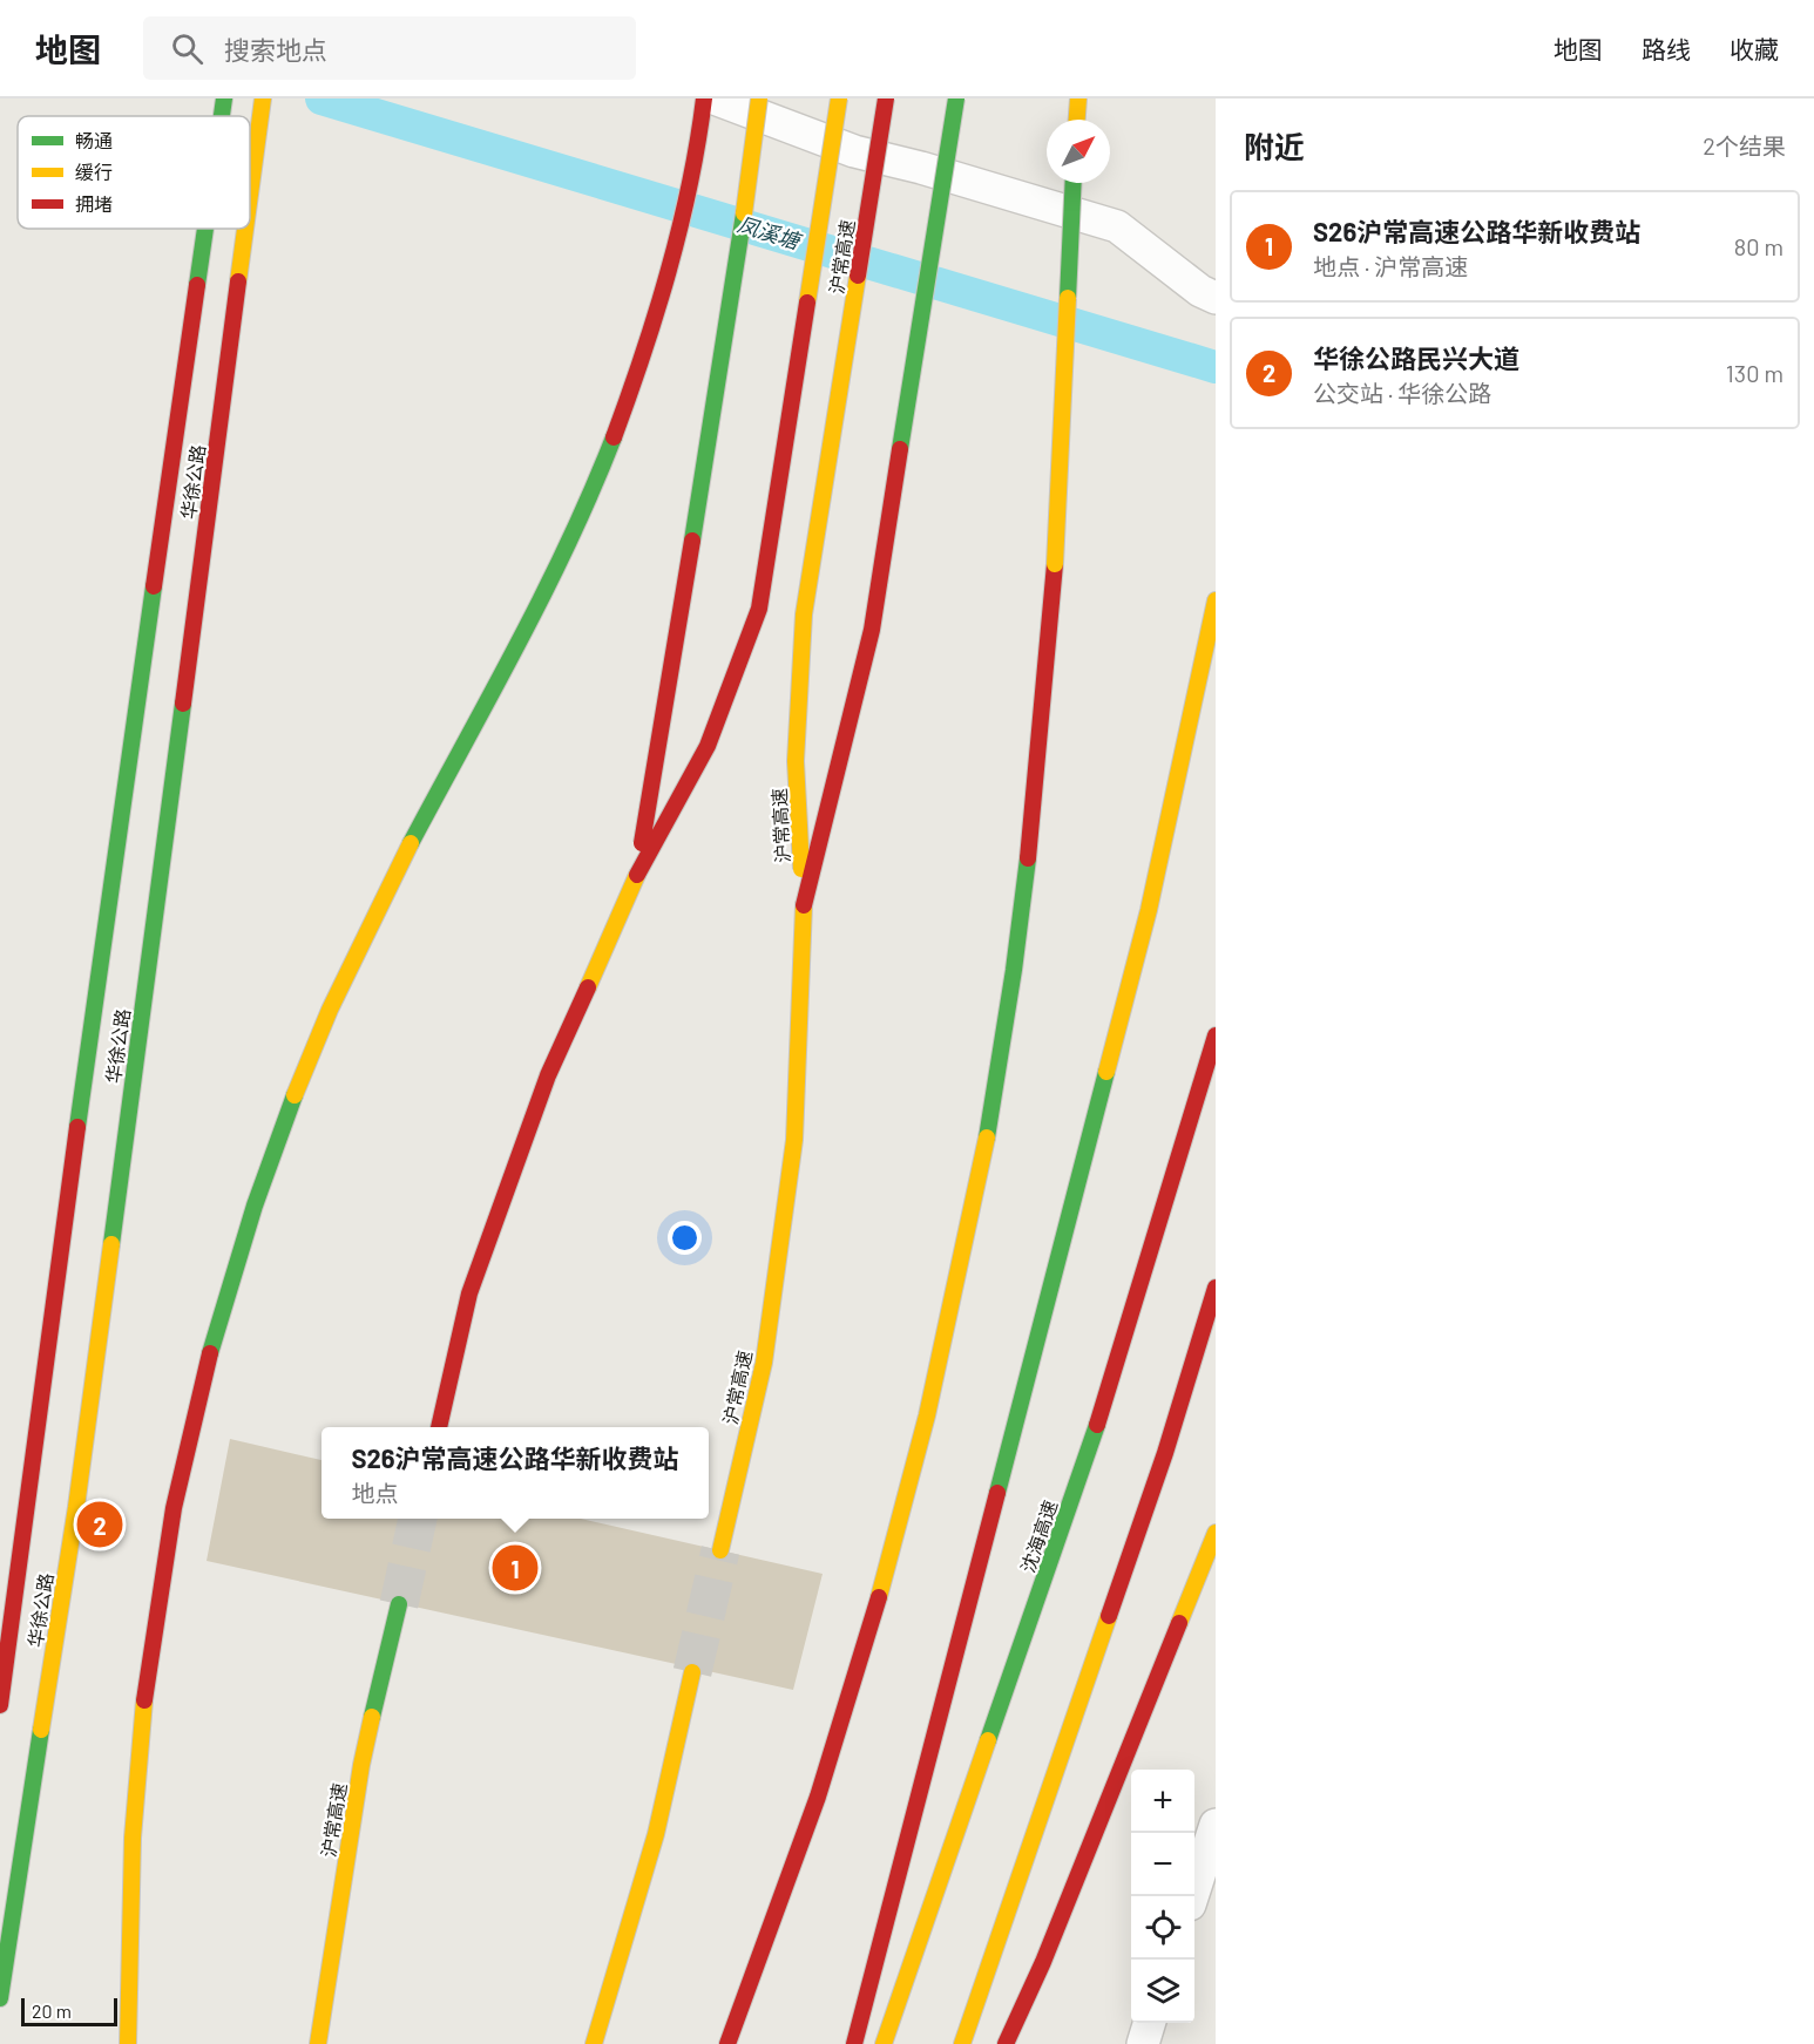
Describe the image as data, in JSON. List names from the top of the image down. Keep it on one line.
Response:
{"streets":{"main road":["沪常高速","华徐公路","沈海高速"]},"water":["凤溪塘"],"legend":["畅通","缓行","拥堵"],"scale_bar":"20 m","north":"top right","page":{"header":"地图","search":"搜索地点","nav":["地图","路线","收藏"],"heading":["附近","2个结果"],"list":[{"mark":"1","name":"S26沪常高速公路华新收费站","note":"地点 · 沪常高速","value":"80 m"},{"mark":"2","name":"华徐公路民兴大道","note":"公交站 · 华徐公路","value":"130 m"}],"popup":["S26沪常高速公路华新收费站","地点"],"pins":["2","1"],"map_buttons":["+","−"],"scale":"20 m"}}
